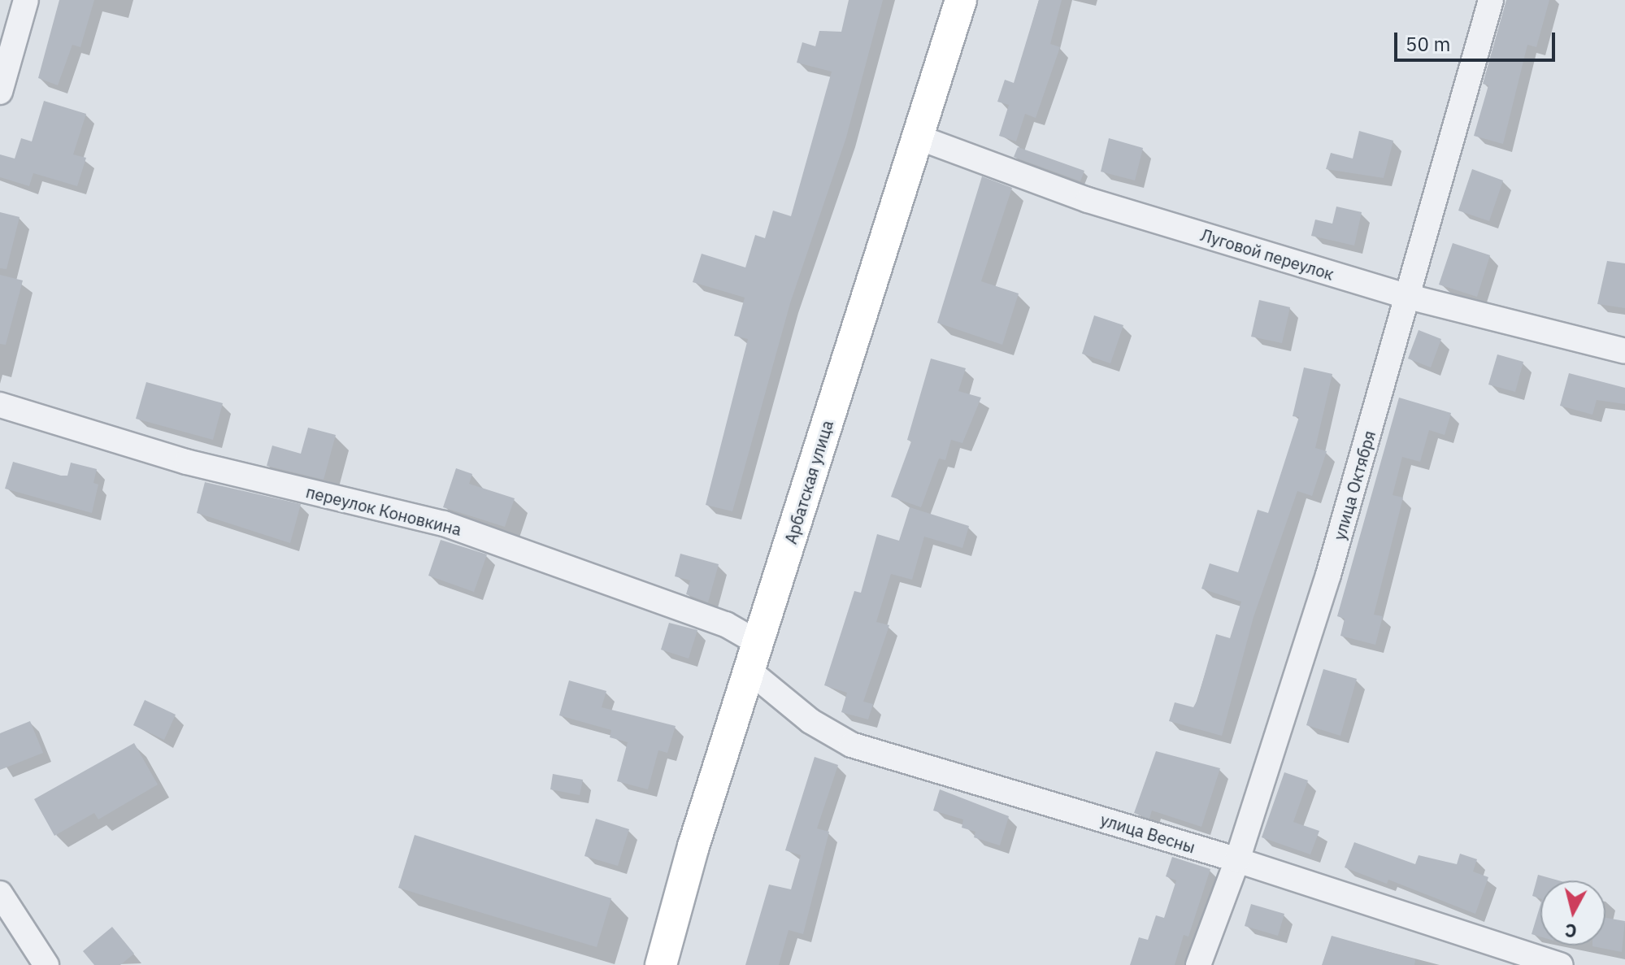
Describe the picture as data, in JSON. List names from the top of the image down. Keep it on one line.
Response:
{"streets":{"main road":["Арбатская улица"],"street":["Луговой переулок","улица Октября","переулок Коновкина","улица Весны"]},"crossings":[["Луговой переулок","Арбатская улица"],["Луговой переулок","улица Октября"],["Арбатская улица","переулок Коновкина"],["Арбатская улица","улица Весны"],["улица Октября","улица Весны"],["переулок Коновкина","улица Весны"]],"scale_bar":"50 m","north":"bottom"}
